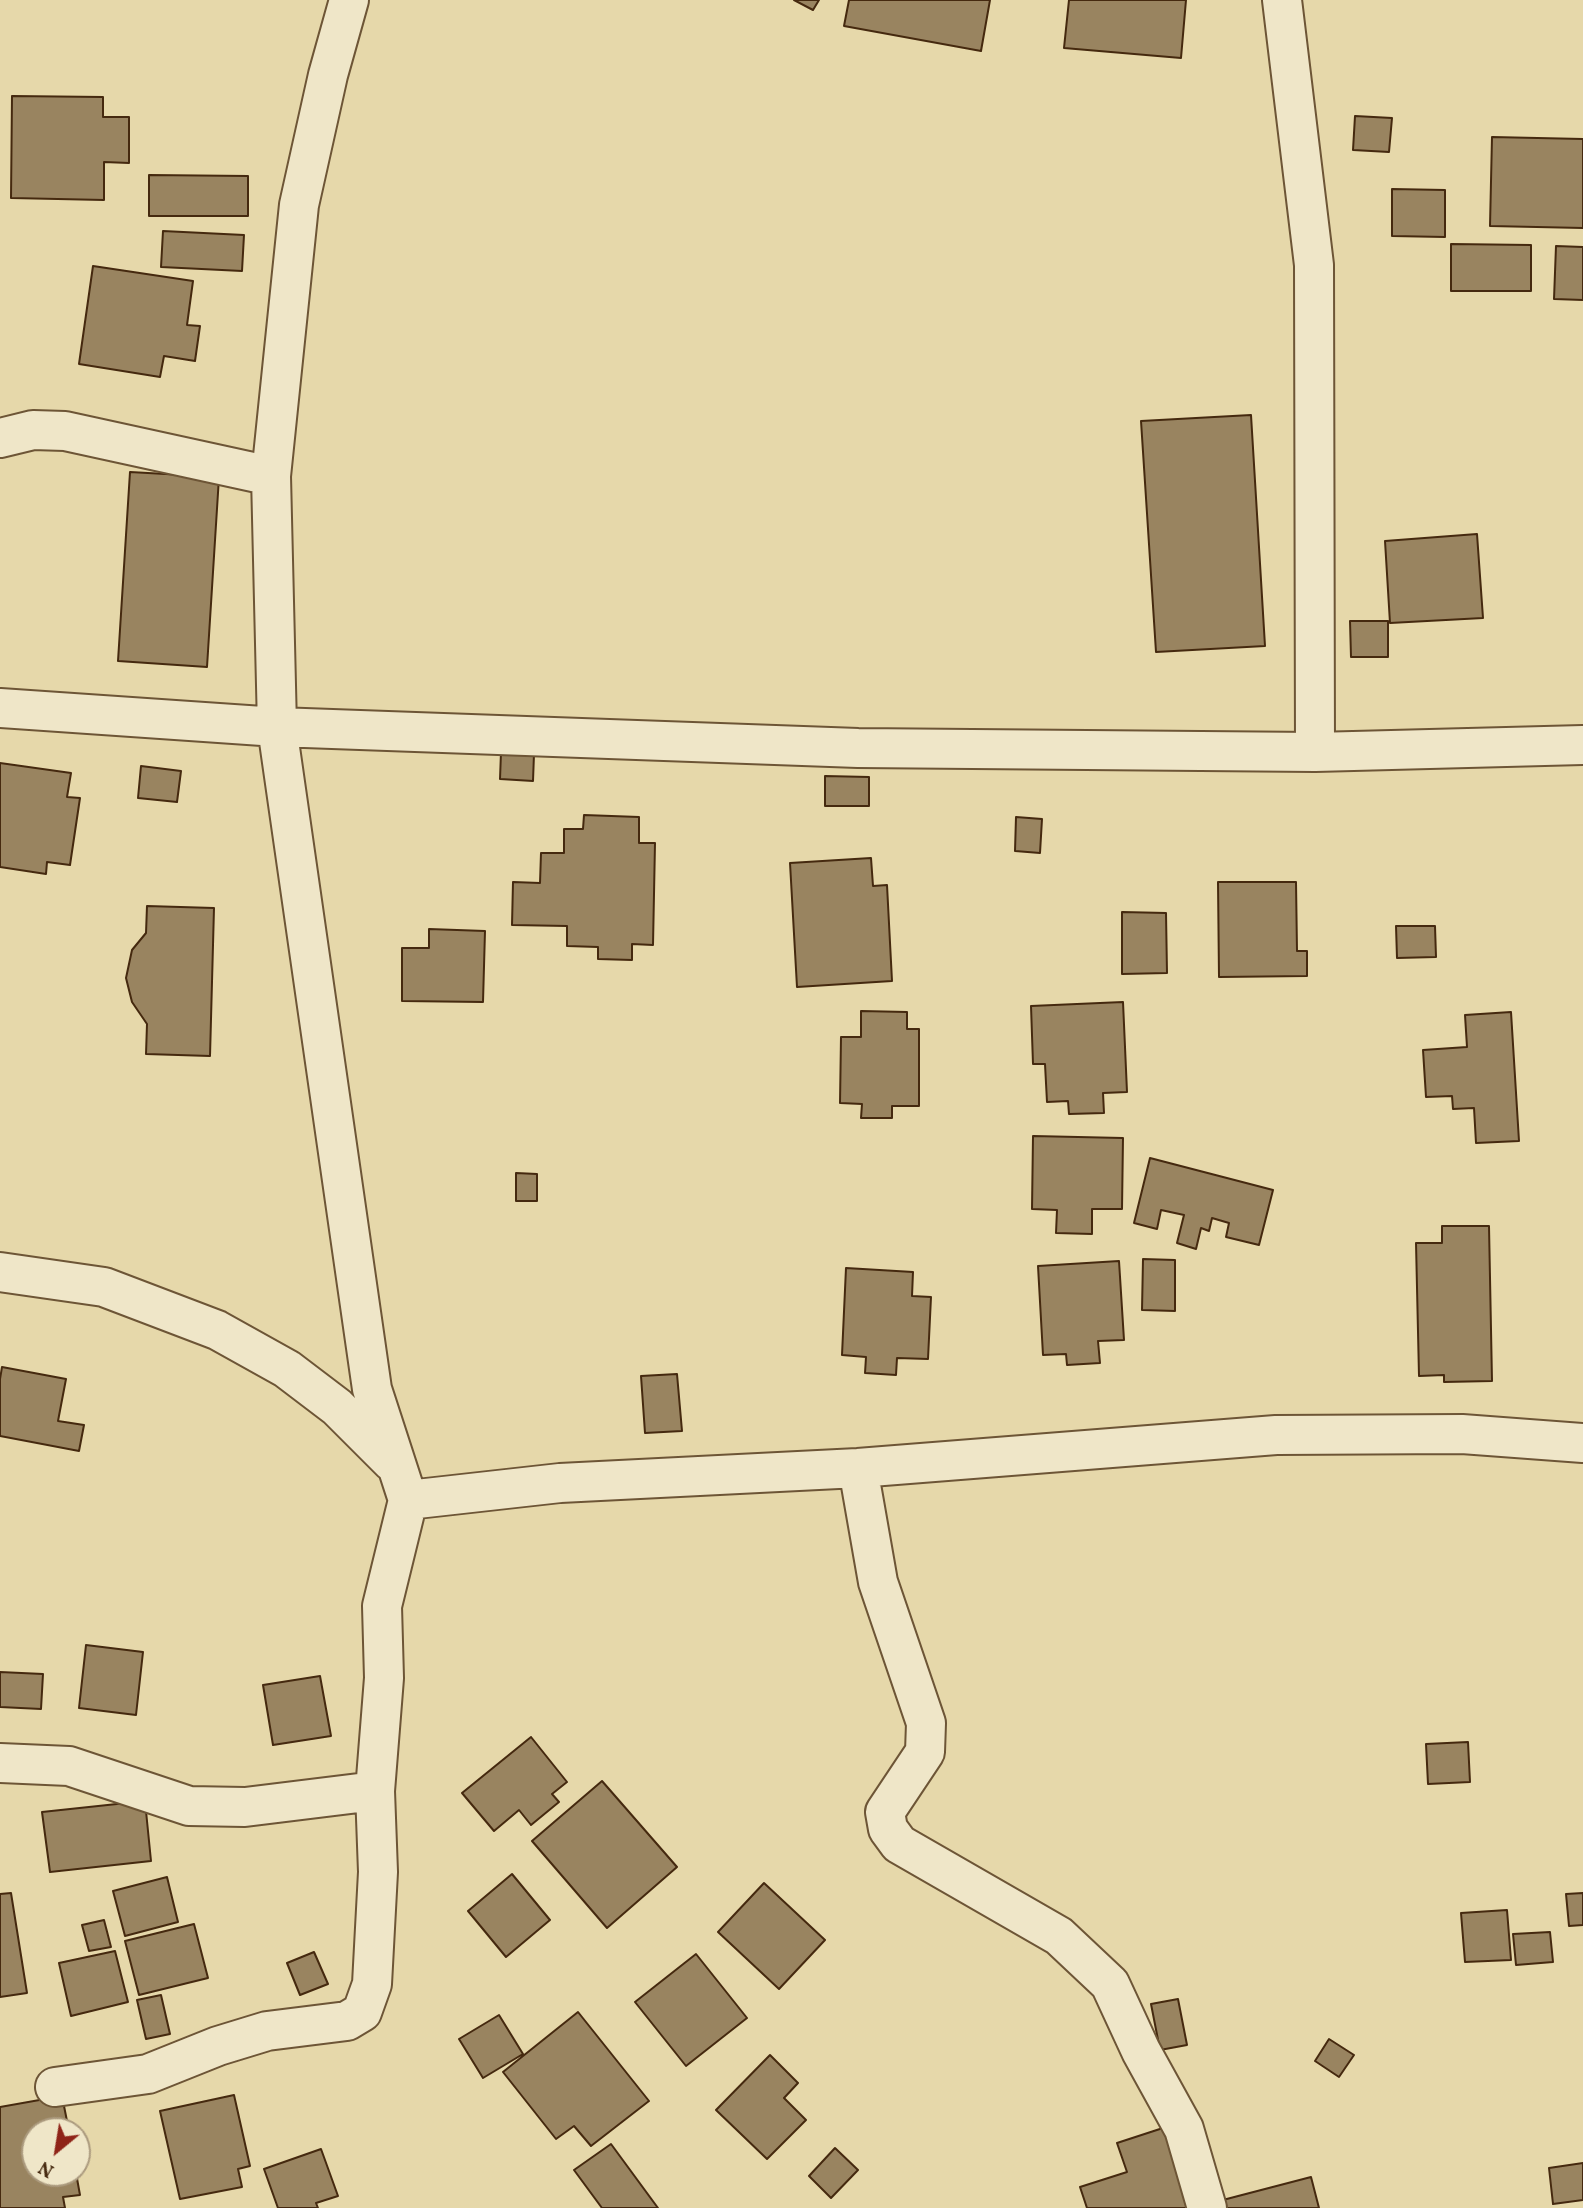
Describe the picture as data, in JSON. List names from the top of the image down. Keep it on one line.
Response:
{"north":"bottom left"}
